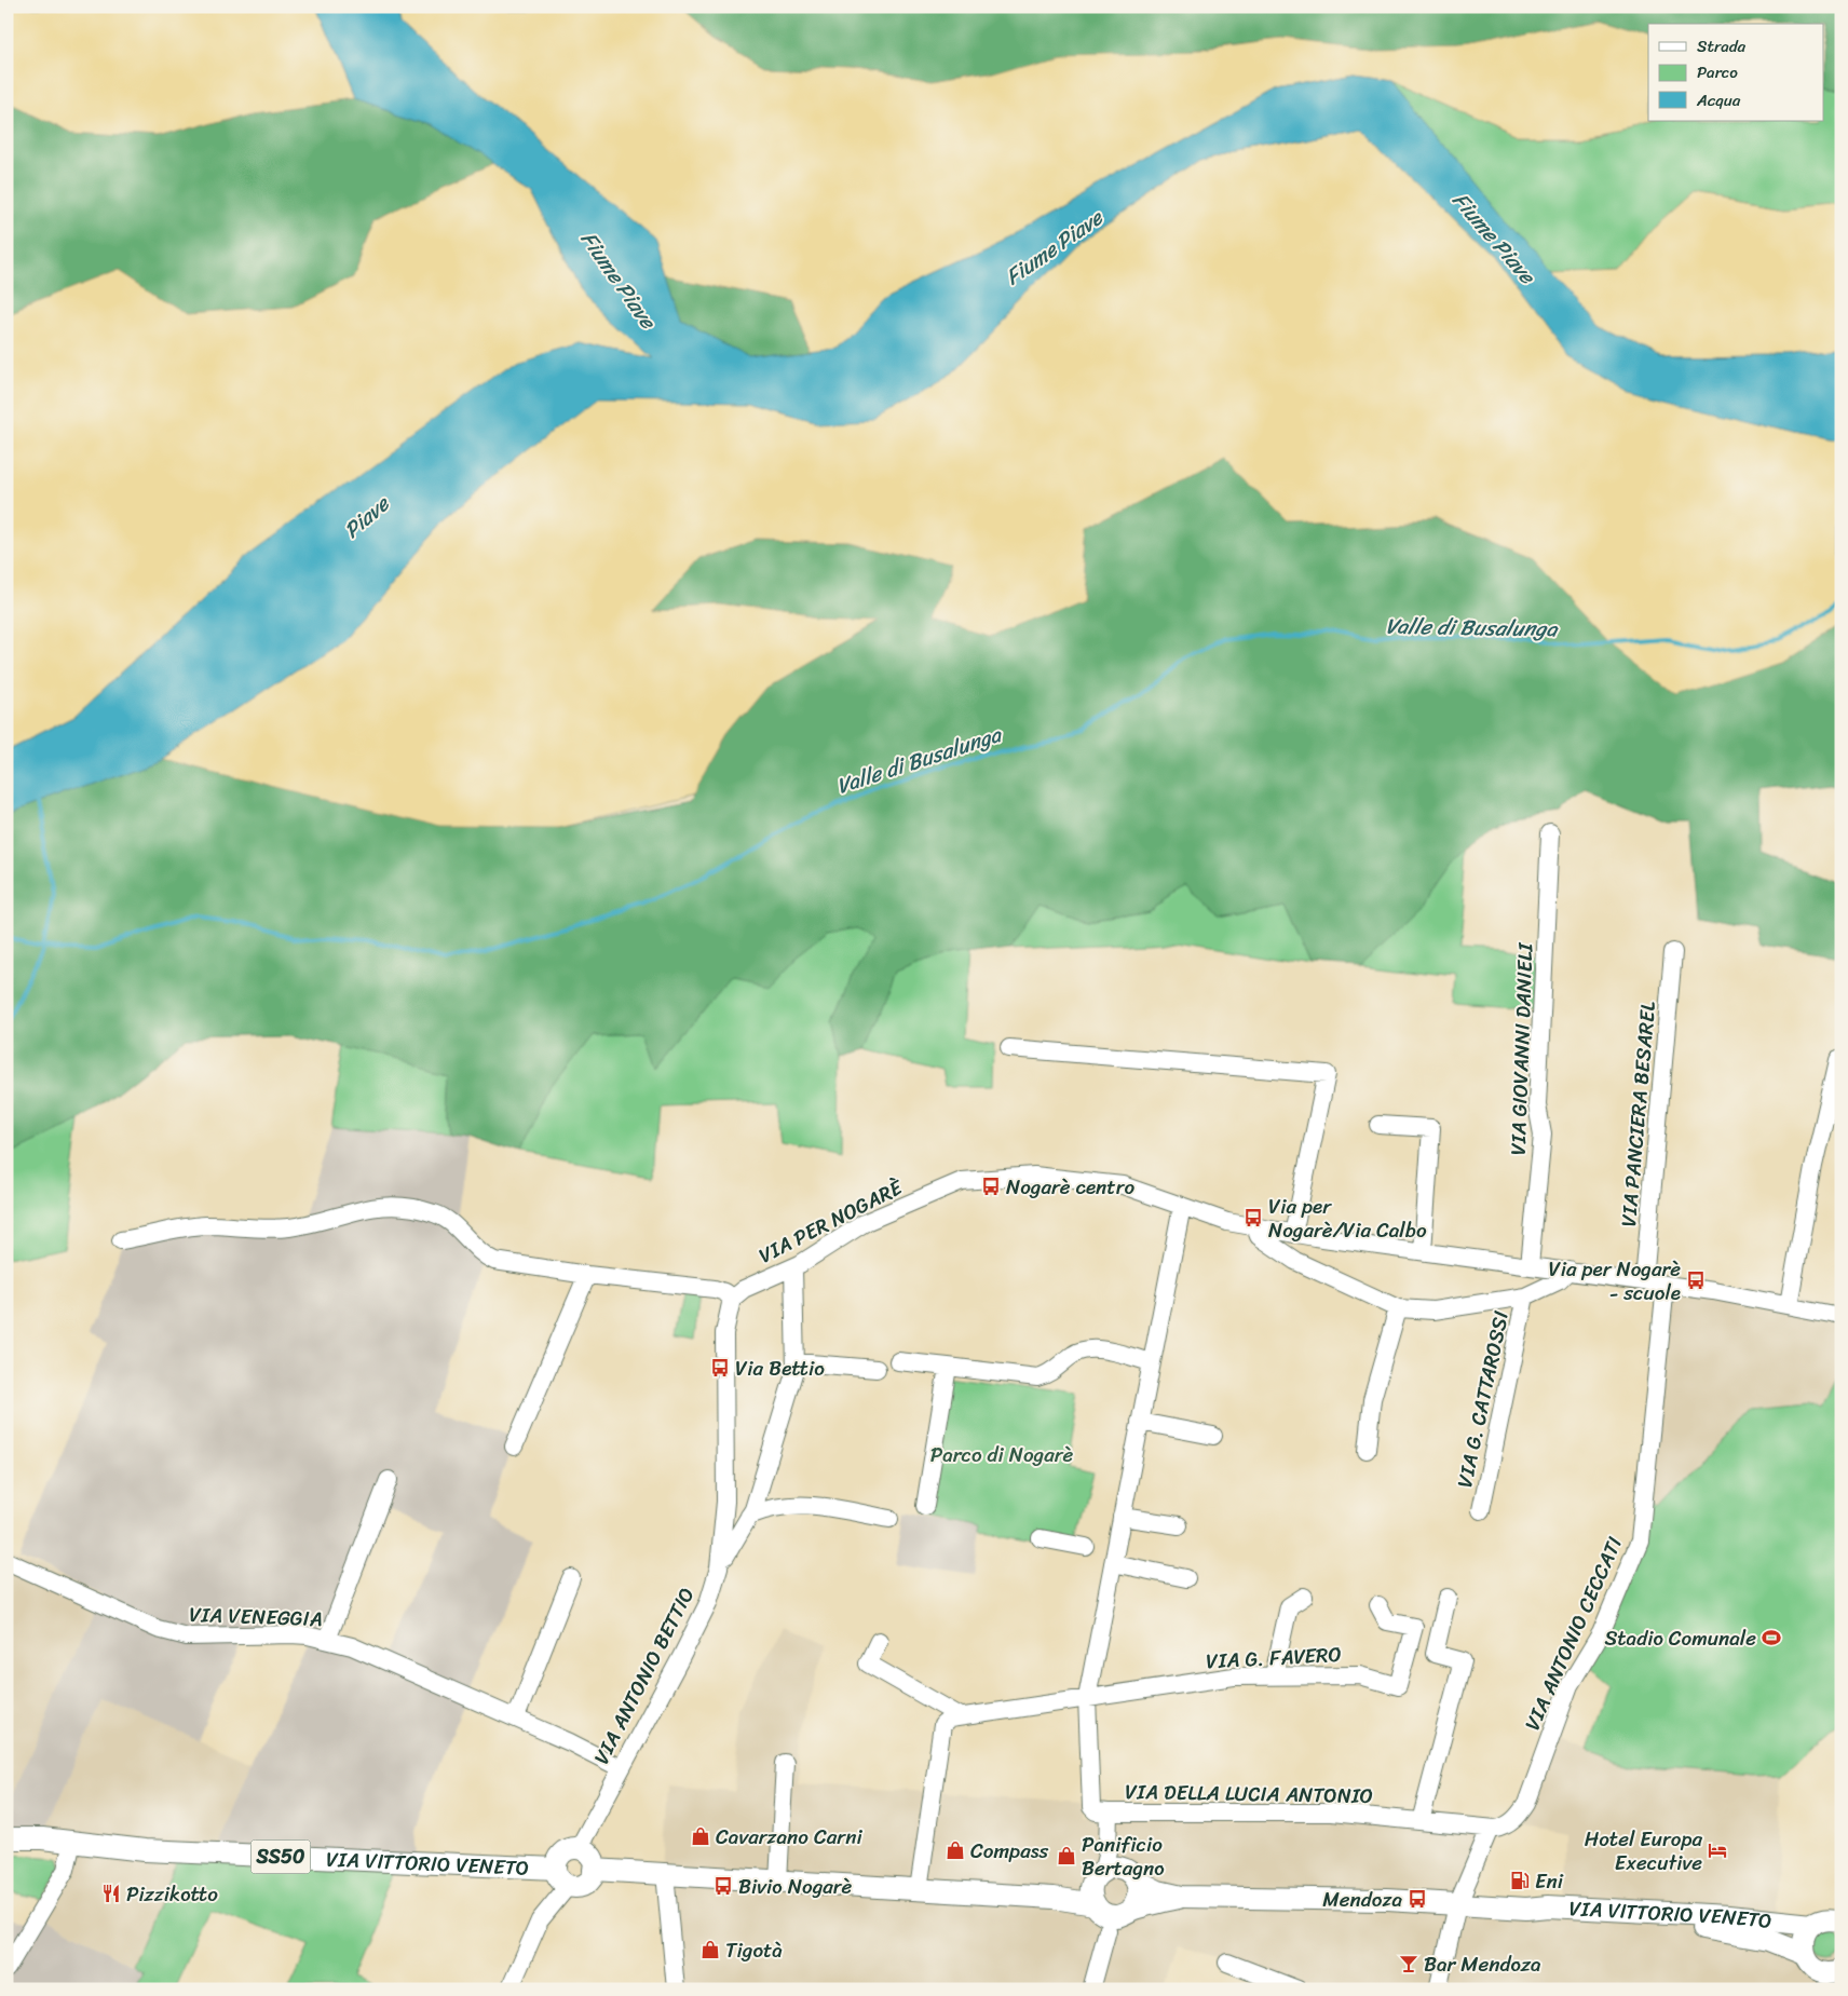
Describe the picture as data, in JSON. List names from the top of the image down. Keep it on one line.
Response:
{"streets":{"main road":["SS50","VIA VITTORIO VENETO"],"street":["VIA GIOVANNI DANIELI","VIA PANCIERA BESAREL","VIA PER NOGARÈ","VIA G. CATTAROSSI","VIA VENEGGIA","VIA ANTONIO CECCATI","VIA G. FAVERO","VIA ANTONIO BETTIO","VIA DELLA LUCIA ANTONIO"]},"crossings":[["VIA GIOVANNI DANIELI","VIA PER NOGARÈ"],["VIA PANCIERA BESAREL","VIA PER NOGARÈ"],["VIA PER NOGARÈ","VIA ANTONIO CECCATI"],["VIA PER NOGARÈ","VIA ANTONIO BETTIO"],["VIA VENEGGIA","VIA ANTONIO BETTIO"],["VIA ANTONIO CECCATI","VIA DELLA LUCIA ANTONIO"],["VIA ANTONIO BETTIO","VIA VITTORIO VENETO"]],"water":["Fiume Piave","Piave","Valle di Busalunga"],"parks":["Parco di Nogarè"],"places":{"bus stop":["Nogarè centro","Via per Nogarè/Via Calbo","Via per Nogarè - scuole","Via Bettio","Bivio Nogarè","Mendoza"],"sports":["Stadio Comunale"],"shop":["Cavarzano Carni","Compass","Panificio Bertagno","Tigotà"],"hotel":["Hotel Europa Executive"],"fuel station":["Eni"],"restaurant":["Pizzikotto"],"bar":["Bar Mendoza"]},"legend":["Strada","Parco","Acqua"]}
